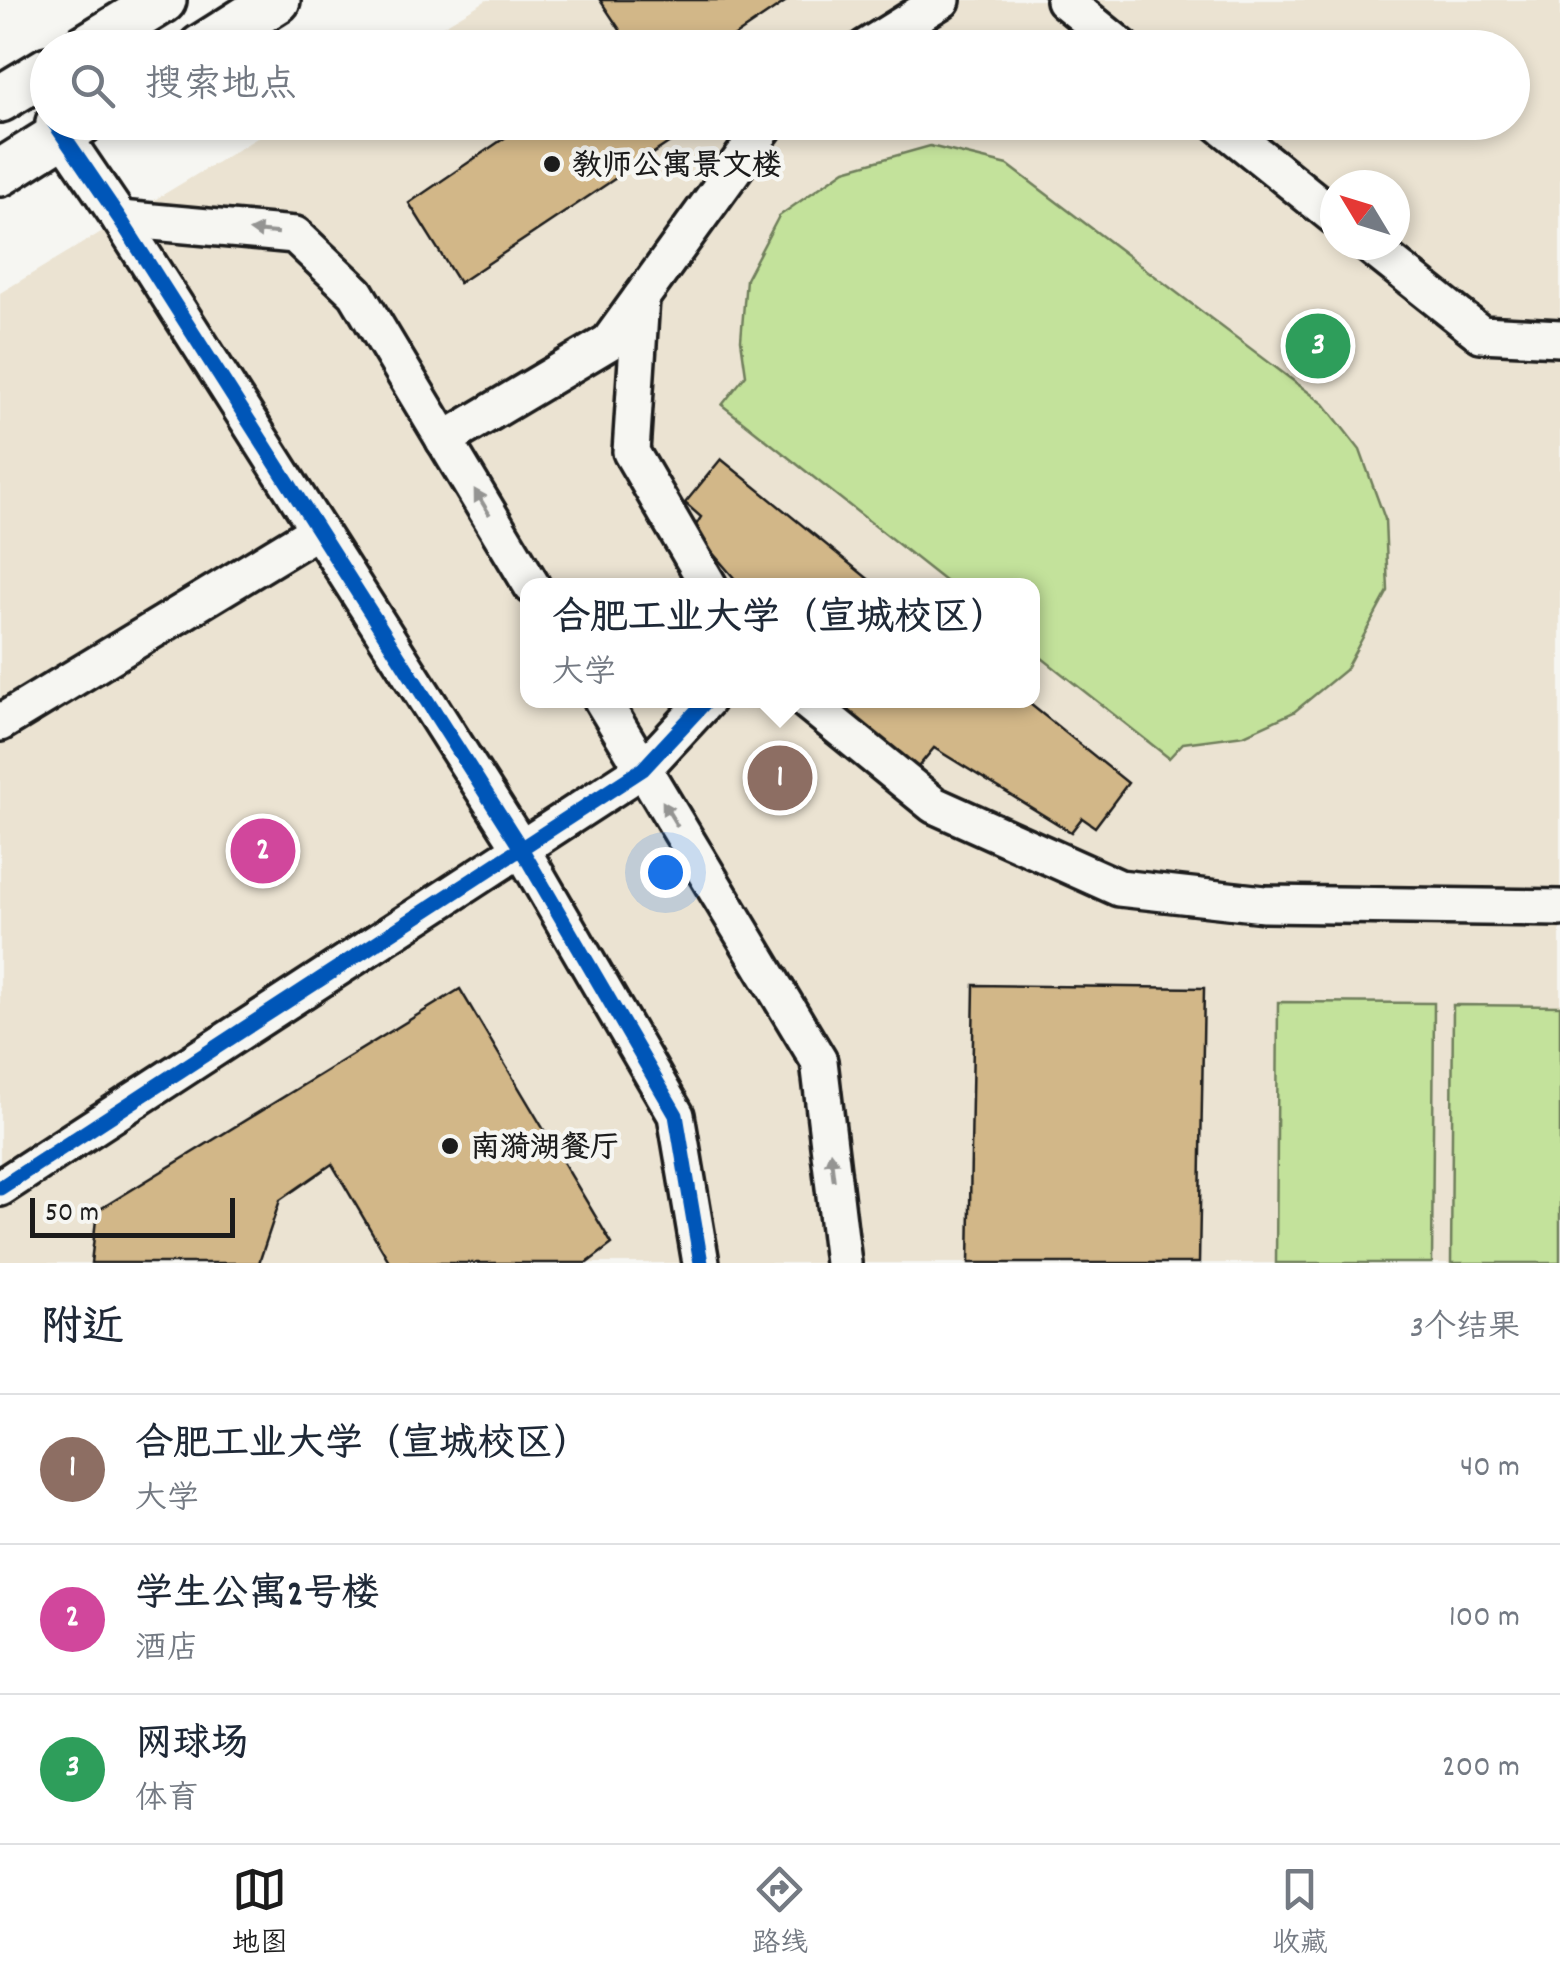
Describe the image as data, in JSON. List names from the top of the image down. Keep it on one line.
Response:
{"places":["教师公寓景文楼","南漪湖餐厅"],"scale_bar":"50 m","north":"top left","page":{"search":"搜索地点","pins":["3","1","2"],"popup":["合肥工业大学（宣城校区）","大学"],"scale":"50 m","heading":["附近","3个结果"],"list":[{"mark":"1","name":"合肥工业大学（宣城校区）","note":"大学","value":"40 m"},{"mark":"2","name":"学生公寓2号楼","note":"酒店","value":"100 m"},{"mark":"3","name":"网球场","note":"体育","value":"200 m"}],"nav":["地图","路线","收藏"]}}
